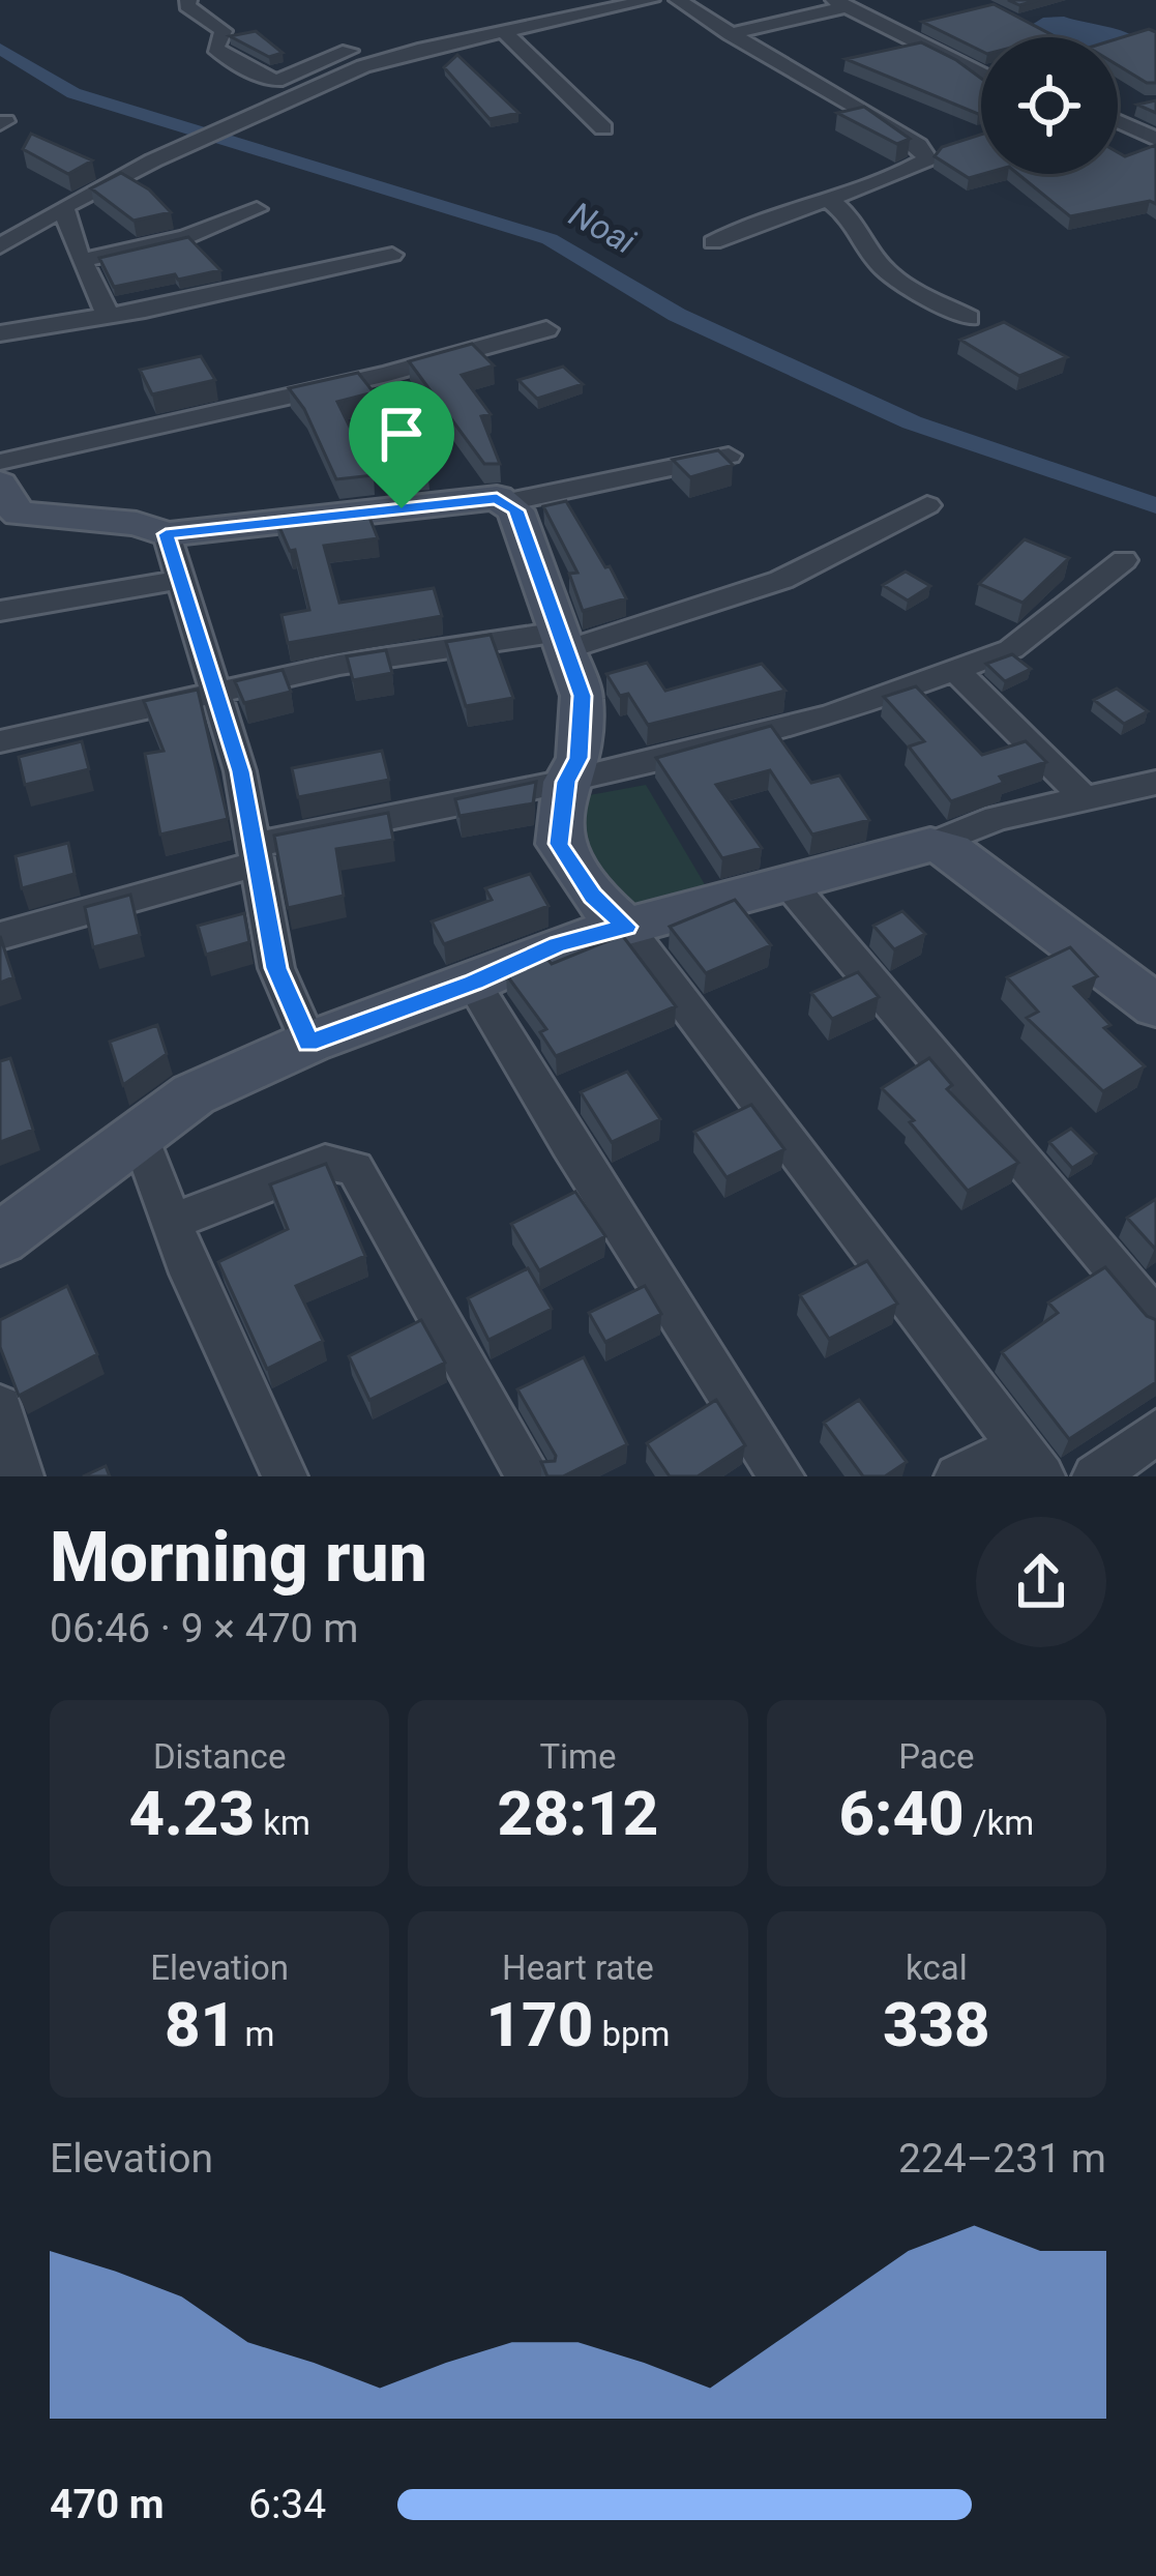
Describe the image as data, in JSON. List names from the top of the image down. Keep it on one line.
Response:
{"water":["Noai"],"page":{"heading":["Morning run","06:46 · 9 × 470 m"],"stats":[["Distance","4.23 km"],["Time","28:12"],["Pace","6:40 /km"],["Elevation","81 m"],["Heart rate","170 bpm"],["kcal","338"]],"chart":["Elevation","224–231 m"],"list":[{"name":"470 m","note":"6:34"}]}}
